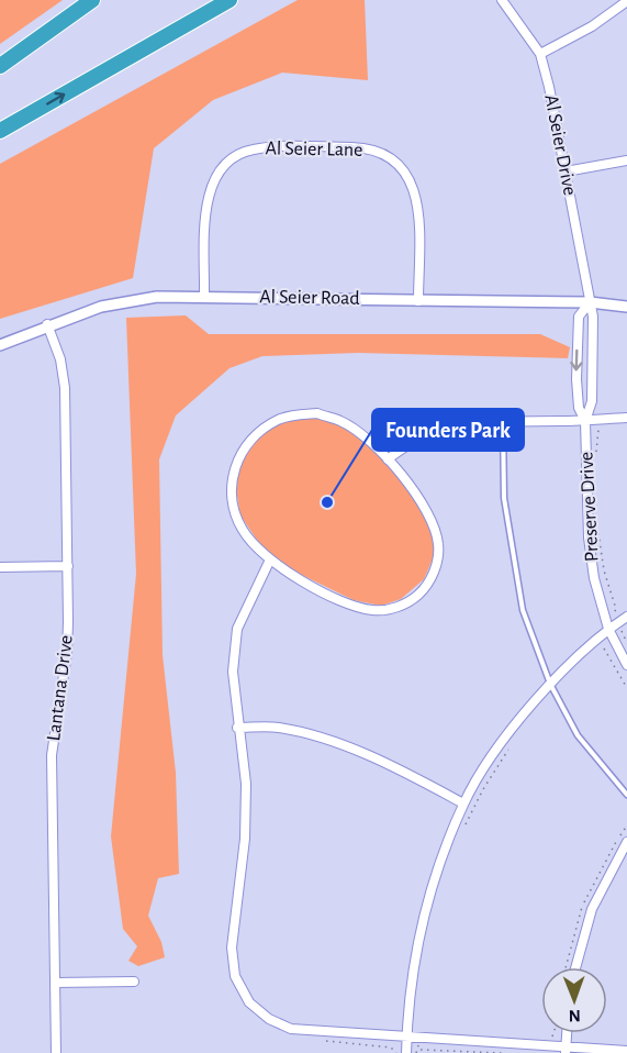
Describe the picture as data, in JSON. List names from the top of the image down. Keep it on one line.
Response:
{"streets":{"street":["Al Seier Drive","Al Seier Lane","Al Seier Road","Preserve Drive","Lantana Drive"]},"crossings":[["Al Seier Drive","Al Seier Road"],["Al Seier Drive","Preserve Drive"],["Al Seier Lane","Al Seier Road"],["Al Seier Road","Preserve Drive"],["Al Seier Road","Lantana Drive"]],"places":["Founders Park"],"north":"bottom"}
